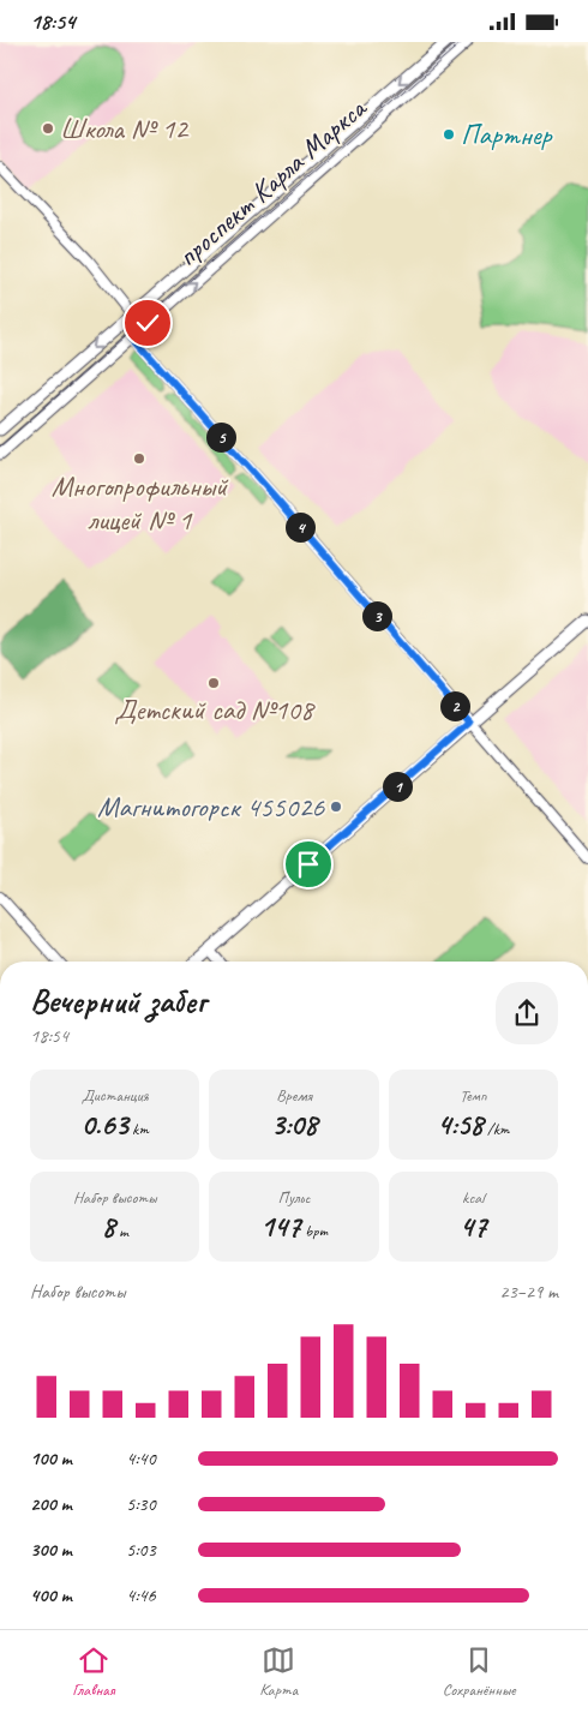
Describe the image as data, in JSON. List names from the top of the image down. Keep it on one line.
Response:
{"streets":{"main road":["проспект Карла Маркса"]},"places":["Школа № 12","Партнер","Многопрофильный лицей № 1","Детский сад №108","Магнитогорск 455026"],"page":{"status":"18:54","pins":["5","4","3","2","1"],"heading":["Вечерний забег","18:54"],"stats":[["Дистанция","0.63 km"],["Время","3:08"],["Темп","4:58 /km"],["Набор высоты","8 m"],["Пульс","147 bpm"],["kcal","47"]],"chart":["Набор высоты","23–29 m"],"list":[{"name":"100 m","note":"4:40"},{"name":"200 m","note":"5:30"},{"name":"300 m","note":"5:03"},{"name":"400 m","note":"4:46"}],"tabs":["Главная","Карта","Сохранённые"]}}
